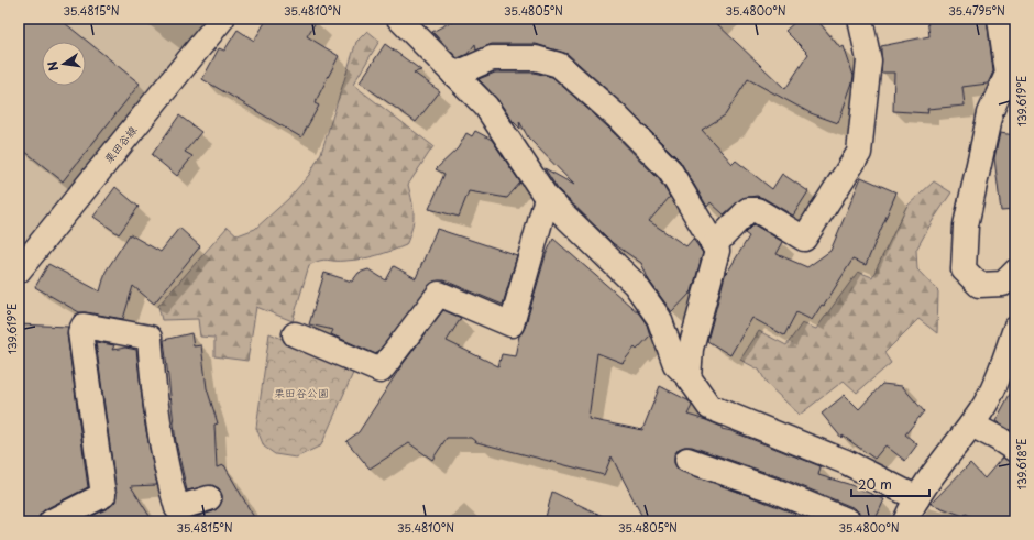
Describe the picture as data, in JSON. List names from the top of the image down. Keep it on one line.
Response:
{"streets":{"street":["栗田谷線"]},"parks":["栗田谷公園"],"scale_bar":"20 m","north":"left","coordinates":["35.4815°N","35.4810°N","35.4805°N","35.4800°N","35.4795°N","139.619°E","139.618°E"]}
